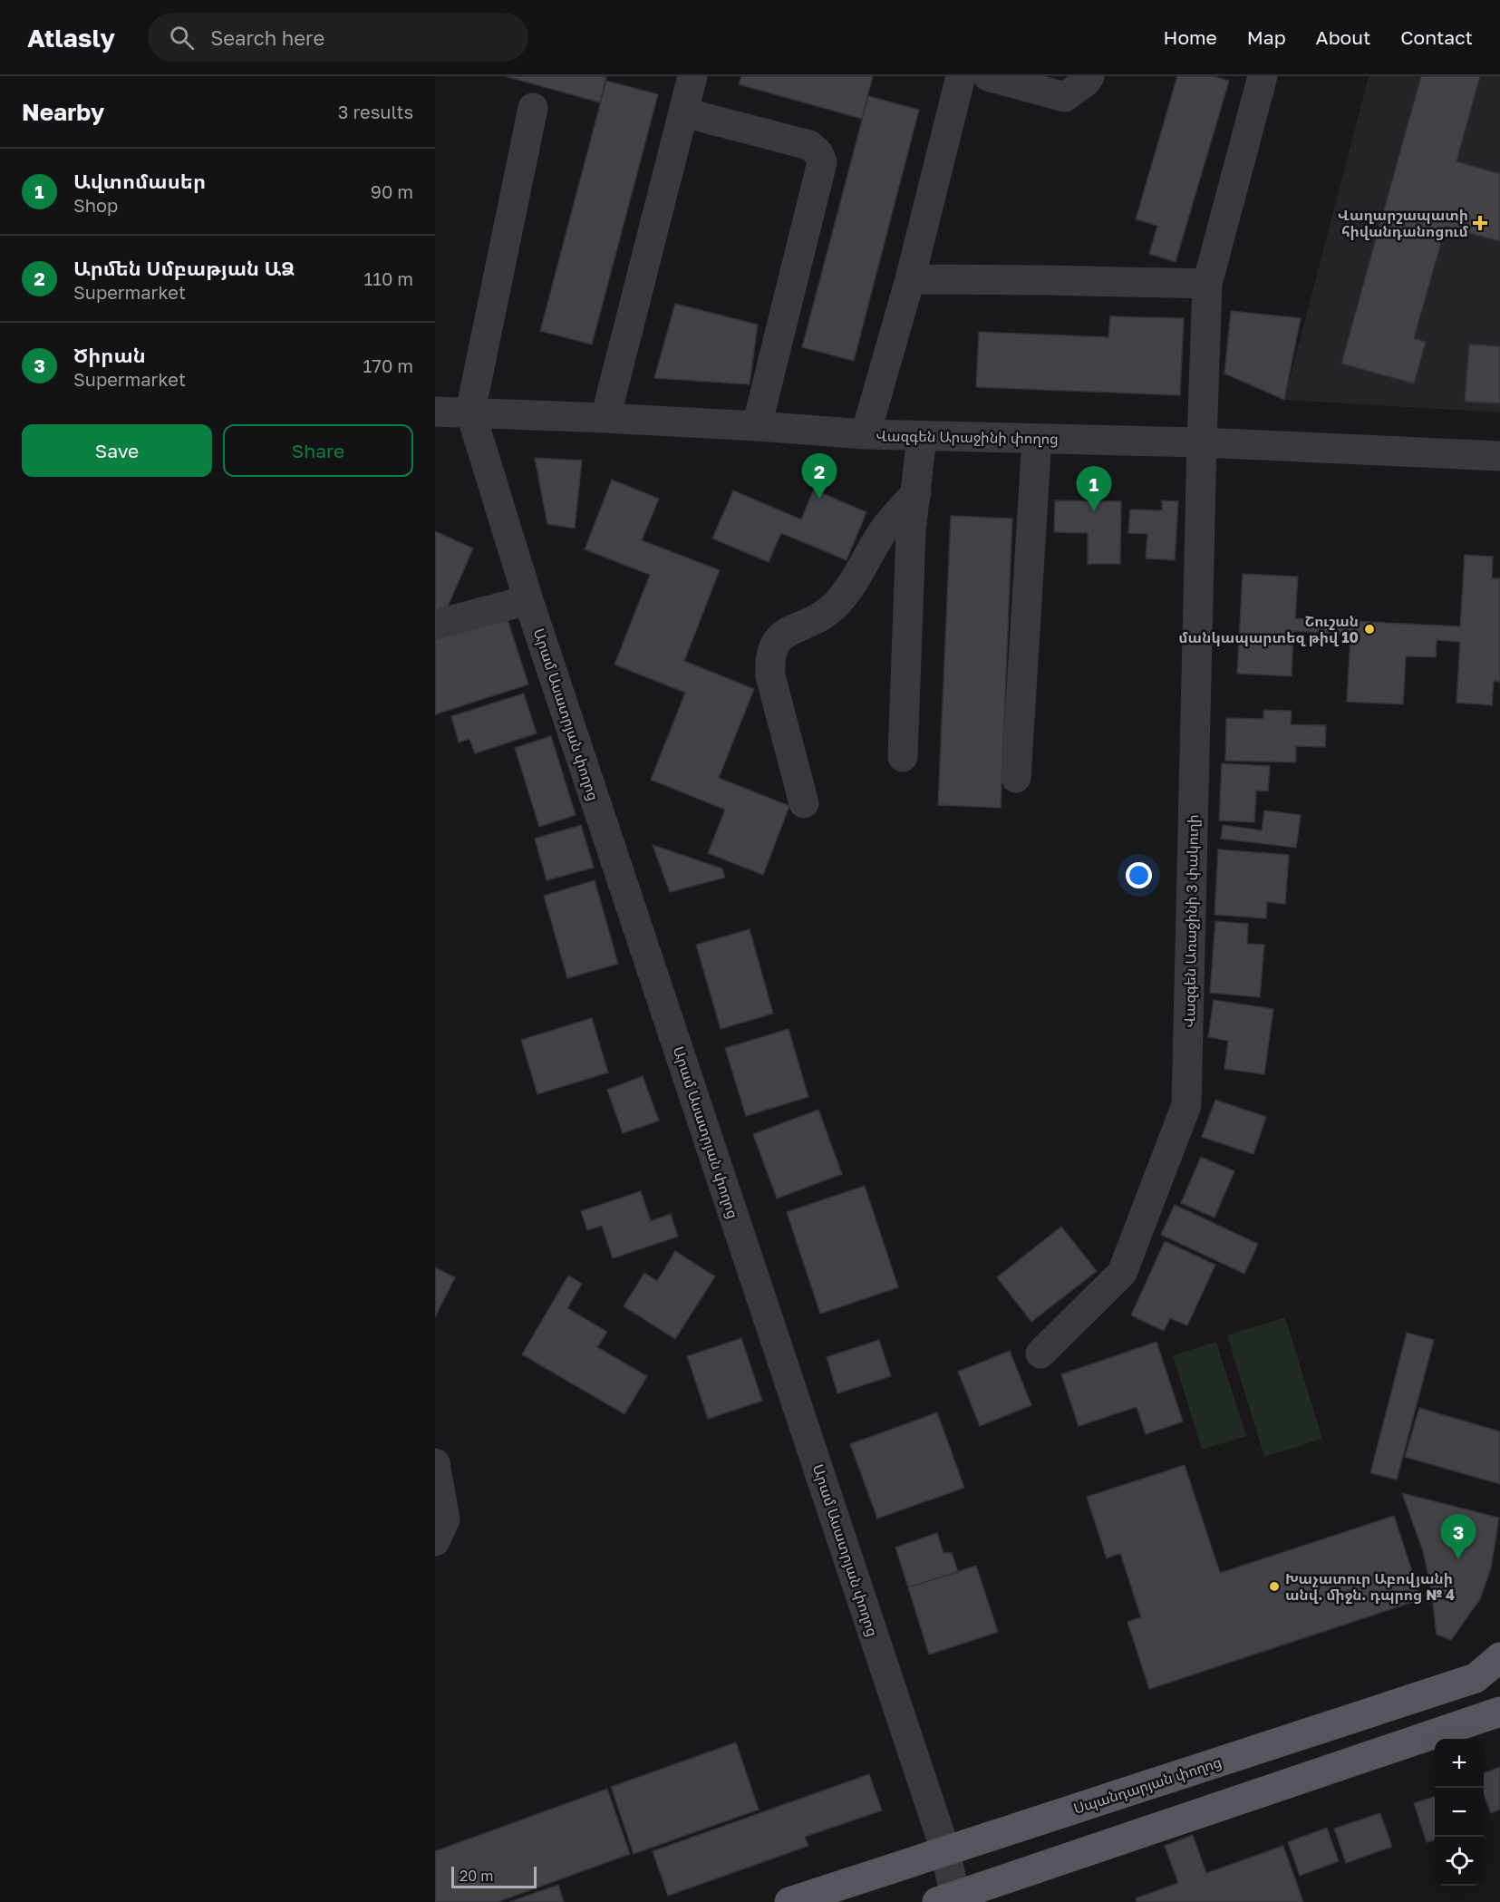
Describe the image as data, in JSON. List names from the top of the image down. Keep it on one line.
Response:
{"streets":{"main road":["Սպանդարյան փողոց"],"street":["Վազգեն Արաջինի փողոց","Արամ Ասատրյան փողոց","Վազգեն Առաջինի 3 փակուղի"]},"crossings":[["Վազգեն Արաջինի փողոց","Արամ Ասատրյան փողոց"],["Վազգեն Արաջինի փողոց","Վազգեն Առաջինի 3 փակուղի"],["Արամ Ասատրյան փողոց","Սպանդարյան փողոց"]],"places":{"health":["Վաղարշապատի հիվանդանոցում"],"other":["Շուշան մանկապարտեզ թիվ 10","Խաչատուր Աբովյանի անվ. միջն. դպրոց № 4"]},"scale_bar":"20 m","page":{"header":"Atlasly","search":"Search here","nav":["Home","Map","About","Contact"],"heading":["Nearby","3 results"],"list":[{"mark":"1","name":"Ավտոմասեր","note":"Shop","value":"90 m"},{"mark":"2","name":"Արմեն Սմբաթյան ԱՁ","note":"Supermarket","value":"110 m"},{"mark":"3","name":"Ծիրան","note":"Supermarket","value":"170 m"}],"buttons":["Save","Share"],"pins":["2","1","3"],"map_buttons":["+","−"],"scale":"20 m"}}
